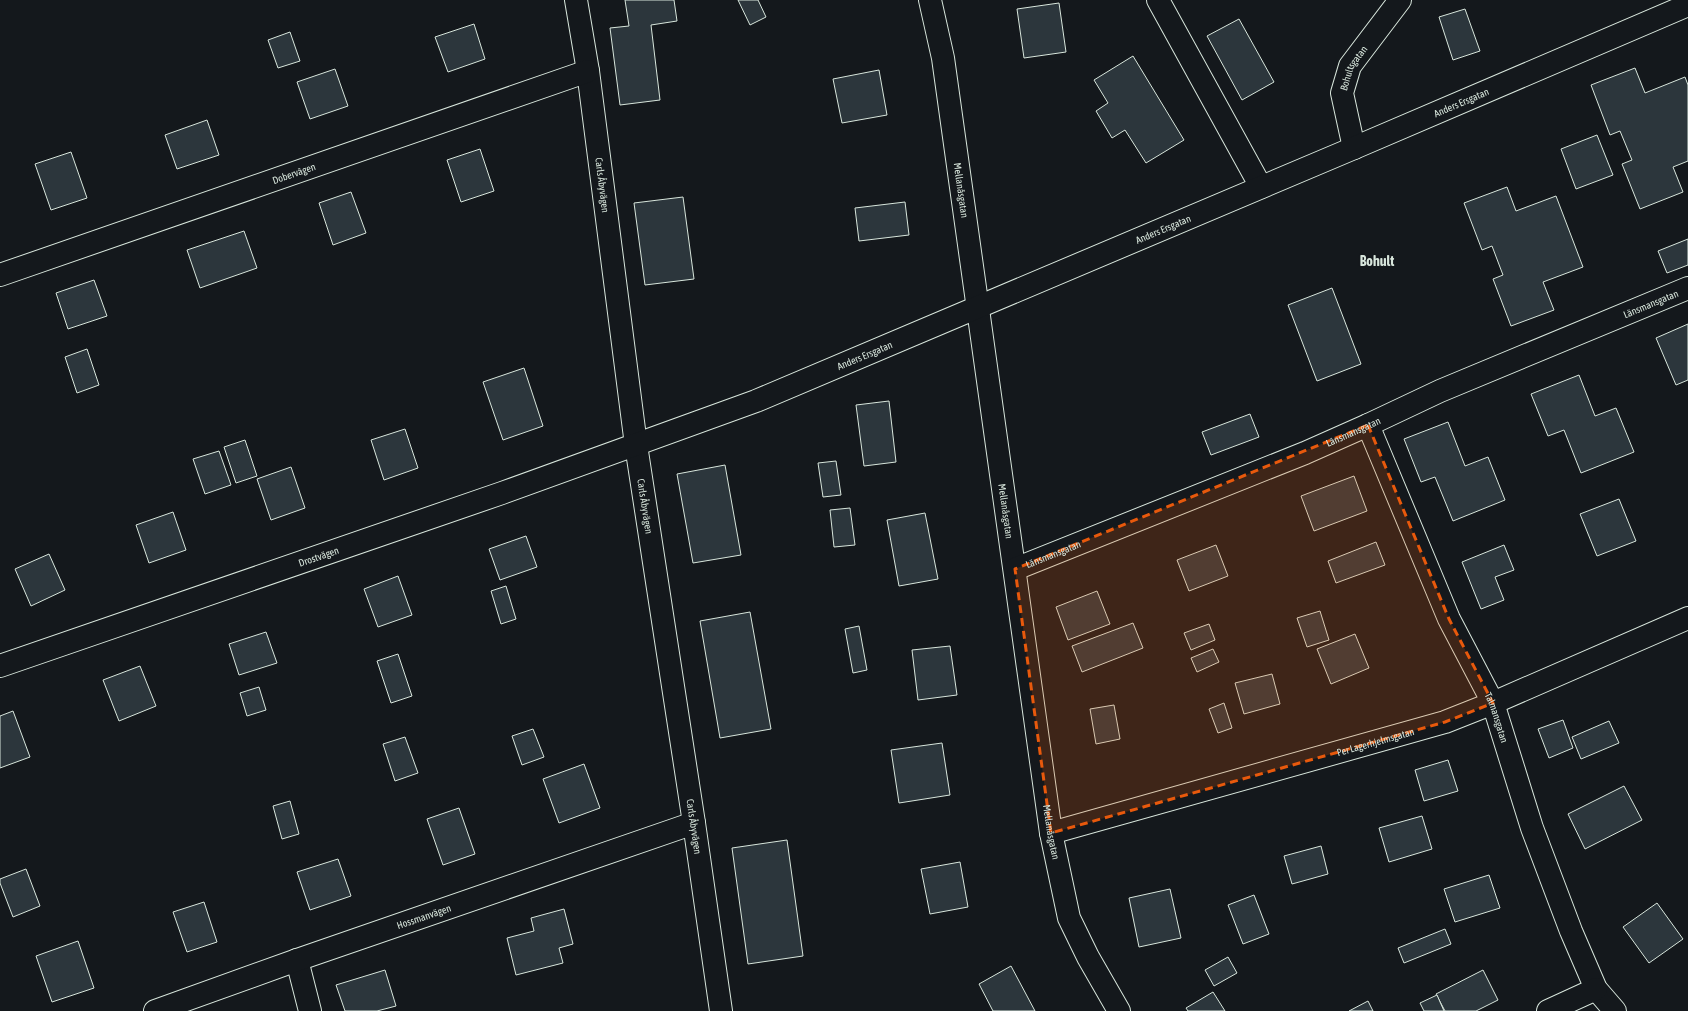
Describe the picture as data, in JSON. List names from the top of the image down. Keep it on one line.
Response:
{"streets":{"street":["Bohultsgatan","Anders Ersgatan","Dobervägen","Carls Åbyvägen","Mellanåsgatan","Länsmansgatan","Drostvägen","Talmansgatan","Per Lagerhjelmsgatan","Hossmanvägen"]},"crossings":[["Bohultsgatan","Anders Ersgatan"],["Anders Ersgatan","Carls Åbyvägen"],["Anders Ersgatan","Mellanåsgatan"],["Anders Ersgatan","Drostvägen"],["Dobervägen","Carls Åbyvägen"],["Carls Åbyvägen","Drostvägen"],["Carls Åbyvägen","Hossmanvägen"],["Mellanåsgatan","Länsmansgatan"],["Mellanåsgatan","Per Lagerhjelmsgatan"],["Länsmansgatan","Talmansgatan"],["Talmansgatan","Per Lagerhjelmsgatan"]],"districts":["Bohult"]}
